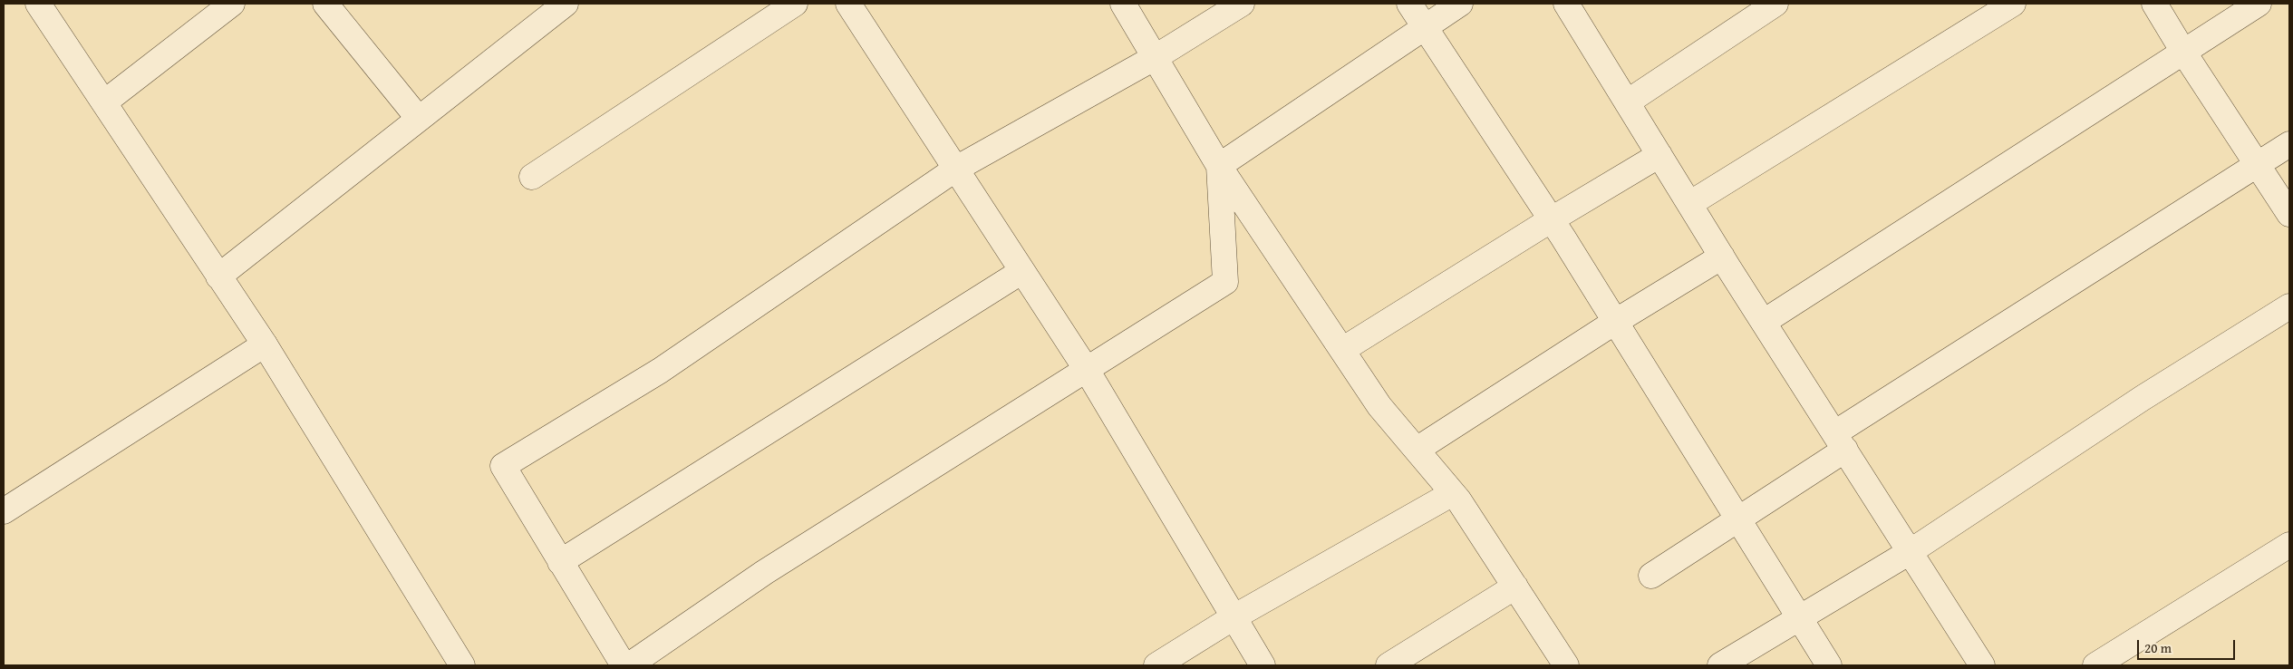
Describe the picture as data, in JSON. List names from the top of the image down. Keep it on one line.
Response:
{"scale_bar":"20 m"}
